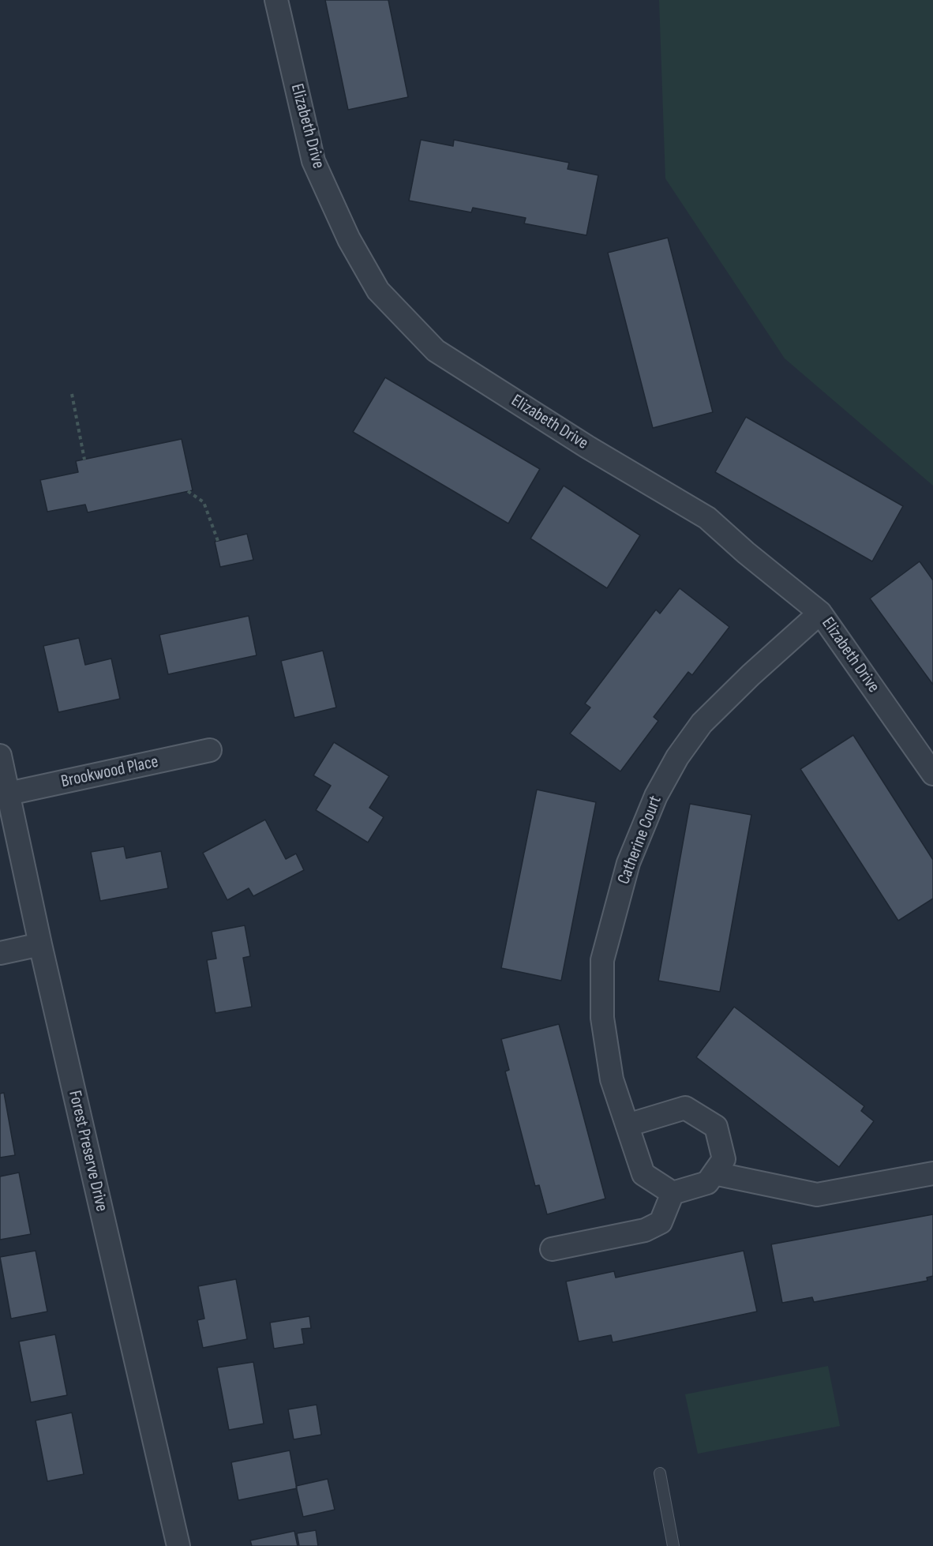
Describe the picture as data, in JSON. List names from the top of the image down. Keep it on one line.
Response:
{"streets":{"street":["Elizabeth Drive","Brookwood Place","Catherine Court","Forest Preserve Drive"]},"crossings":[["Elizabeth Drive","Catherine Court"],["Brookwood Place","Forest Preserve Drive"]]}
